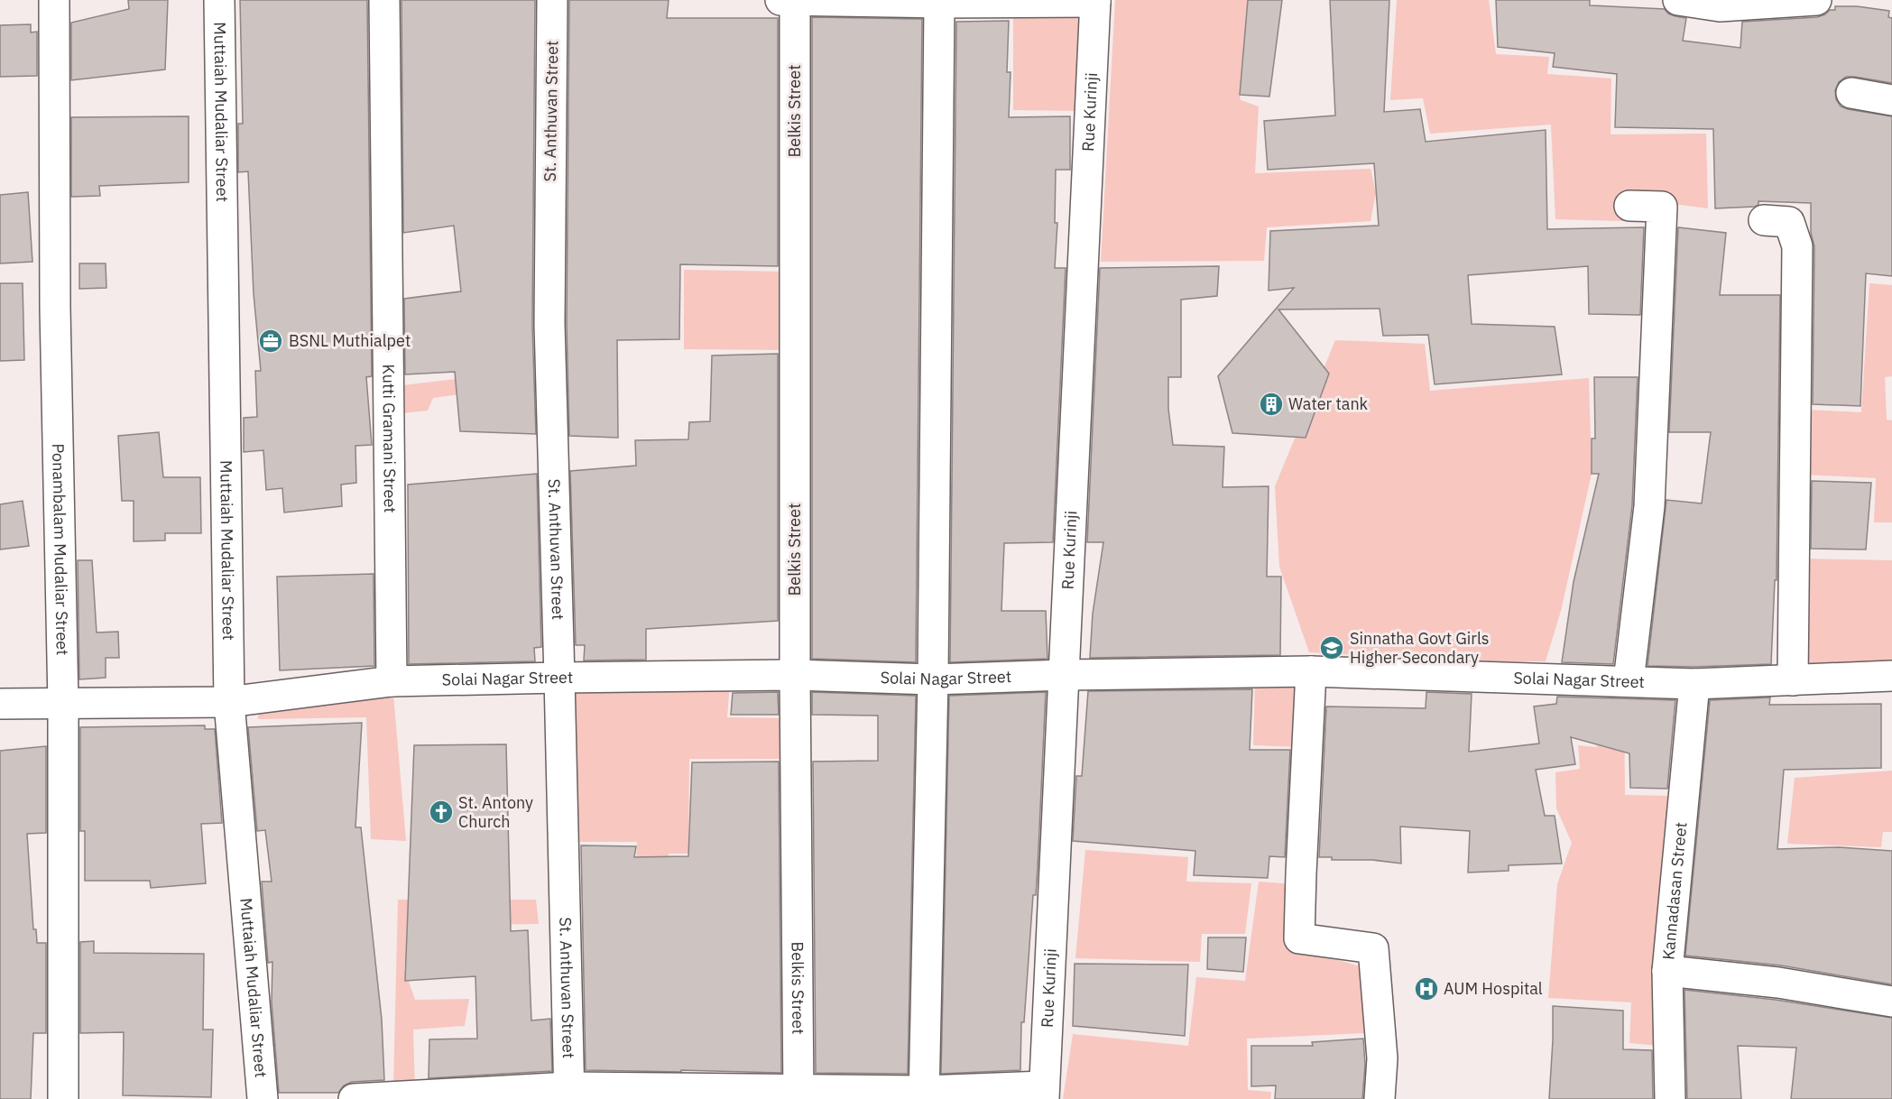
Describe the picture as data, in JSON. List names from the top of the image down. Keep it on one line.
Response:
{"streets":{"street":["St. Anthuvan Street","Belkis Street","Muttaiah Mudaliar Street","Rue Kurinji","Kutti Gramani Street","Ponambalam Mudaliar Street","Solai Nagar Street","Kannadasan Street"]},"crossings":[["St. Anthuvan Street","Solai Nagar Street"],["Belkis Street","Solai Nagar Street"],["Muttaiah Mudaliar Street","Solai Nagar Street"],["Rue Kurinji","Solai Nagar Street"],["Kutti Gramani Street","Solai Nagar Street"],["Ponambalam Mudaliar Street","Solai Nagar Street"],["Solai Nagar Street","Kannadasan Street"]],"places":{"office":["BSNL Muthialpet"],"building":["Water tank"],"school or university":["Sinnatha Govt Girls Higher Secondary"],"church":["St. Antony Church"],"hospital":["AUM Hospital"]}}
